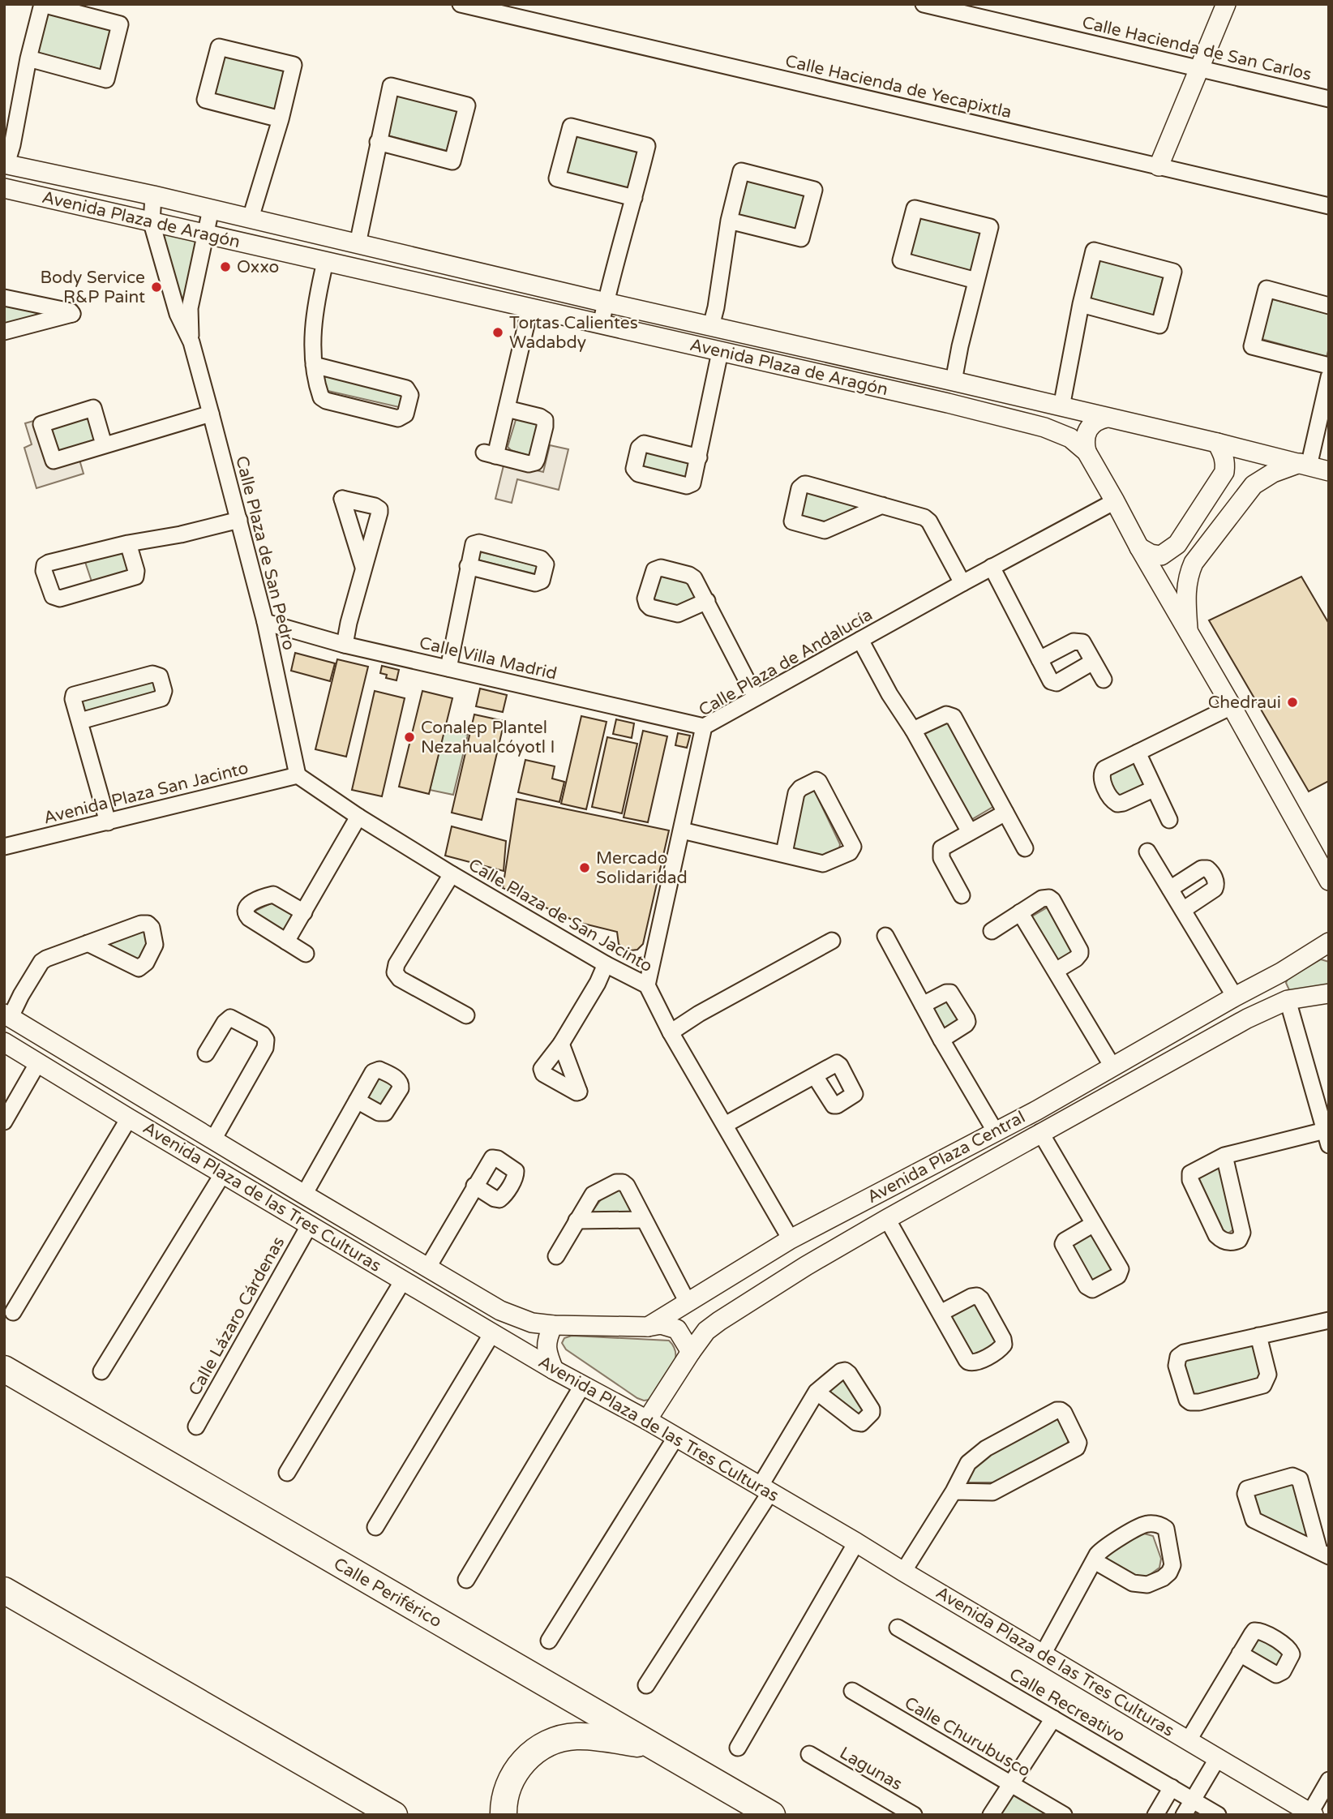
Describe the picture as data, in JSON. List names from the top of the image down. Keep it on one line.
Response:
{"streets":{"highway":["Calle Periférico"],"street":["Calle Hacienda de San Carlos","Calle Hacienda de Yecapixtla","Avenida Plaza de Aragón","Calle Plaza de San Pedro","Calle Villa Madrid","Calle Plaza de Andalucía","Avenida Plaza San Jacinto","Calle Plaza de San Jacinto","Avenida Plaza Central","Avenida Plaza de las Tres Culturas","Calle Lázaro Cárdenas","Calle Recreativo","Calle Churubusco","Lagunas"]},"crossings":[["Avenida Plaza de Aragón","Calle Plaza de San Pedro"],["Avenida Plaza de Aragón","Calle Plaza de Andalucía"],["Calle Plaza de San Pedro","Calle Villa Madrid"],["Calle Plaza de San Pedro","Avenida Plaza San Jacinto"],["Calle Plaza de San Pedro","Calle Plaza de San Jacinto"],["Calle Villa Madrid","Calle Plaza de Andalucía"],["Calle Plaza de Andalucía","Calle Plaza de San Jacinto"],["Avenida Plaza San Jacinto","Calle Plaza de San Jacinto"],["Calle Plaza de San Jacinto","Avenida Plaza Central"],["Avenida Plaza Central","Avenida Plaza de las Tres Culturas"],["Avenida Plaza de las Tres Culturas","Calle Lázaro Cárdenas"]],"places":["Oxxo","Body Service R&P Paint","Tortas Calientes Wadabdy","Chedraui","Conalep Plantel Nezahualcóyotl I","Mercado Solidaridad"]}
